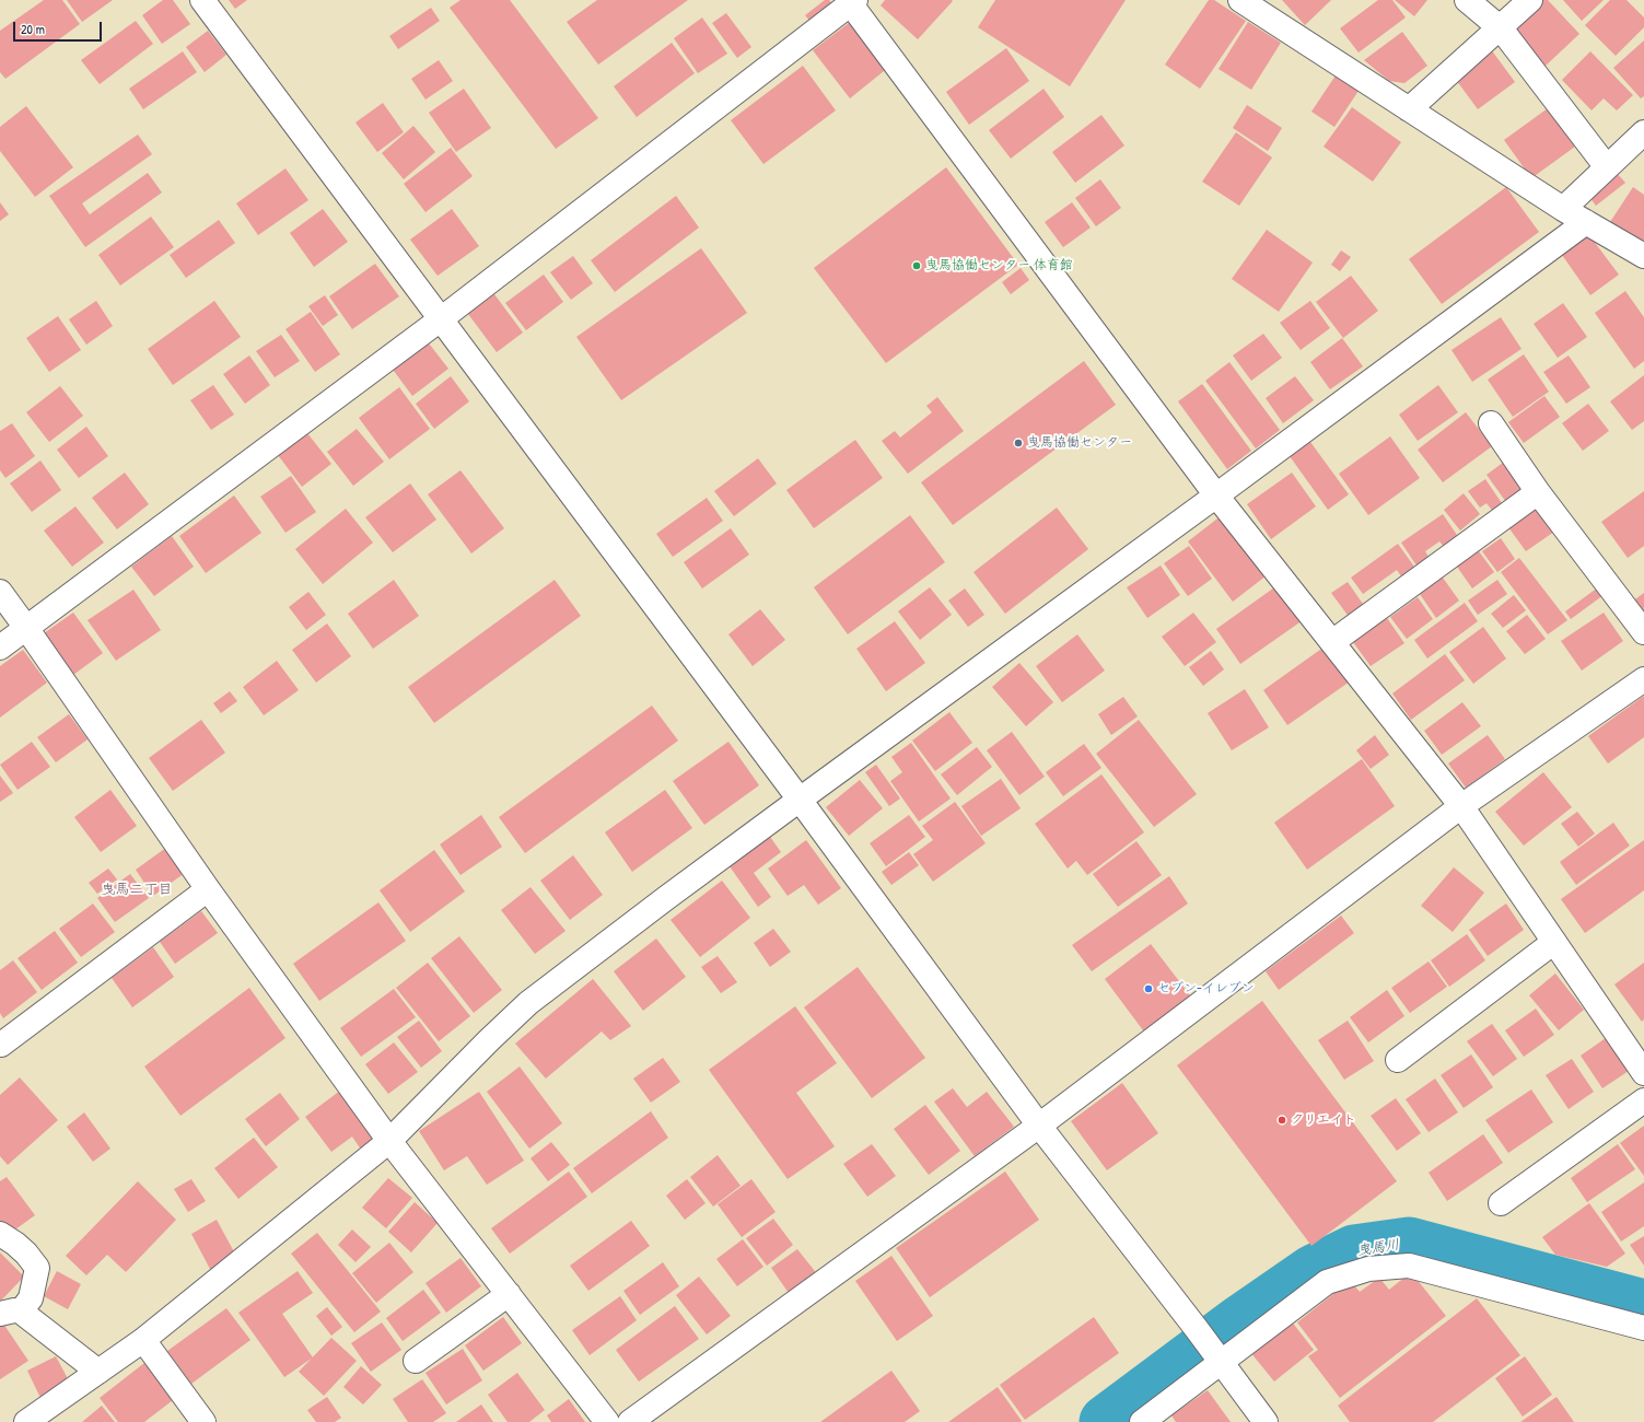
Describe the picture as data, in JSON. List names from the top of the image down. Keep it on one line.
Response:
{"districts":["曳馬二丁目"],"water":["曳馬川"],"places":["曳馬協働センター 体育館","曳馬協働センター","セブン-イレブン","クリエイト"],"scale_bar":"20 m"}
